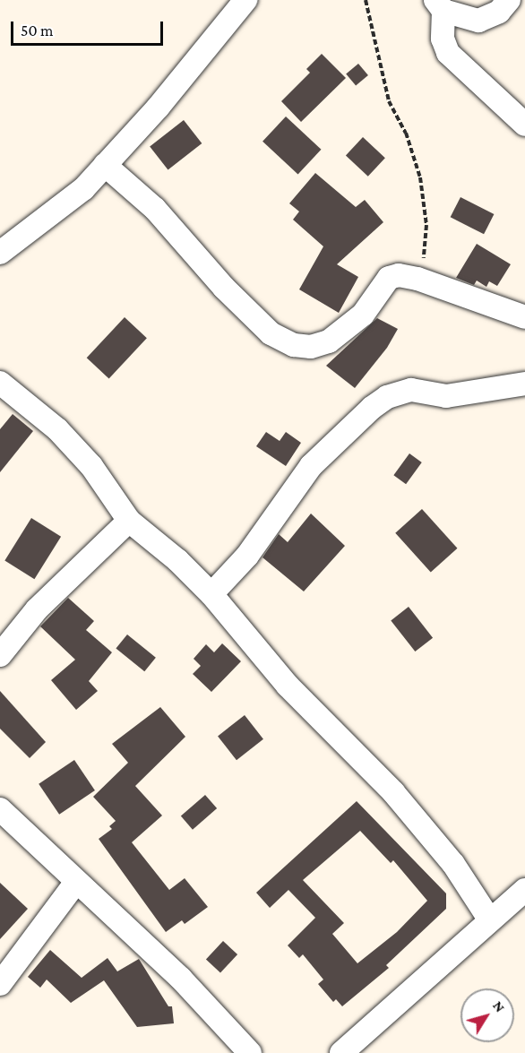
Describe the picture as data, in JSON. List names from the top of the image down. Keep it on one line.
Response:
{"scale_bar":"50 m","north":"top right"}
